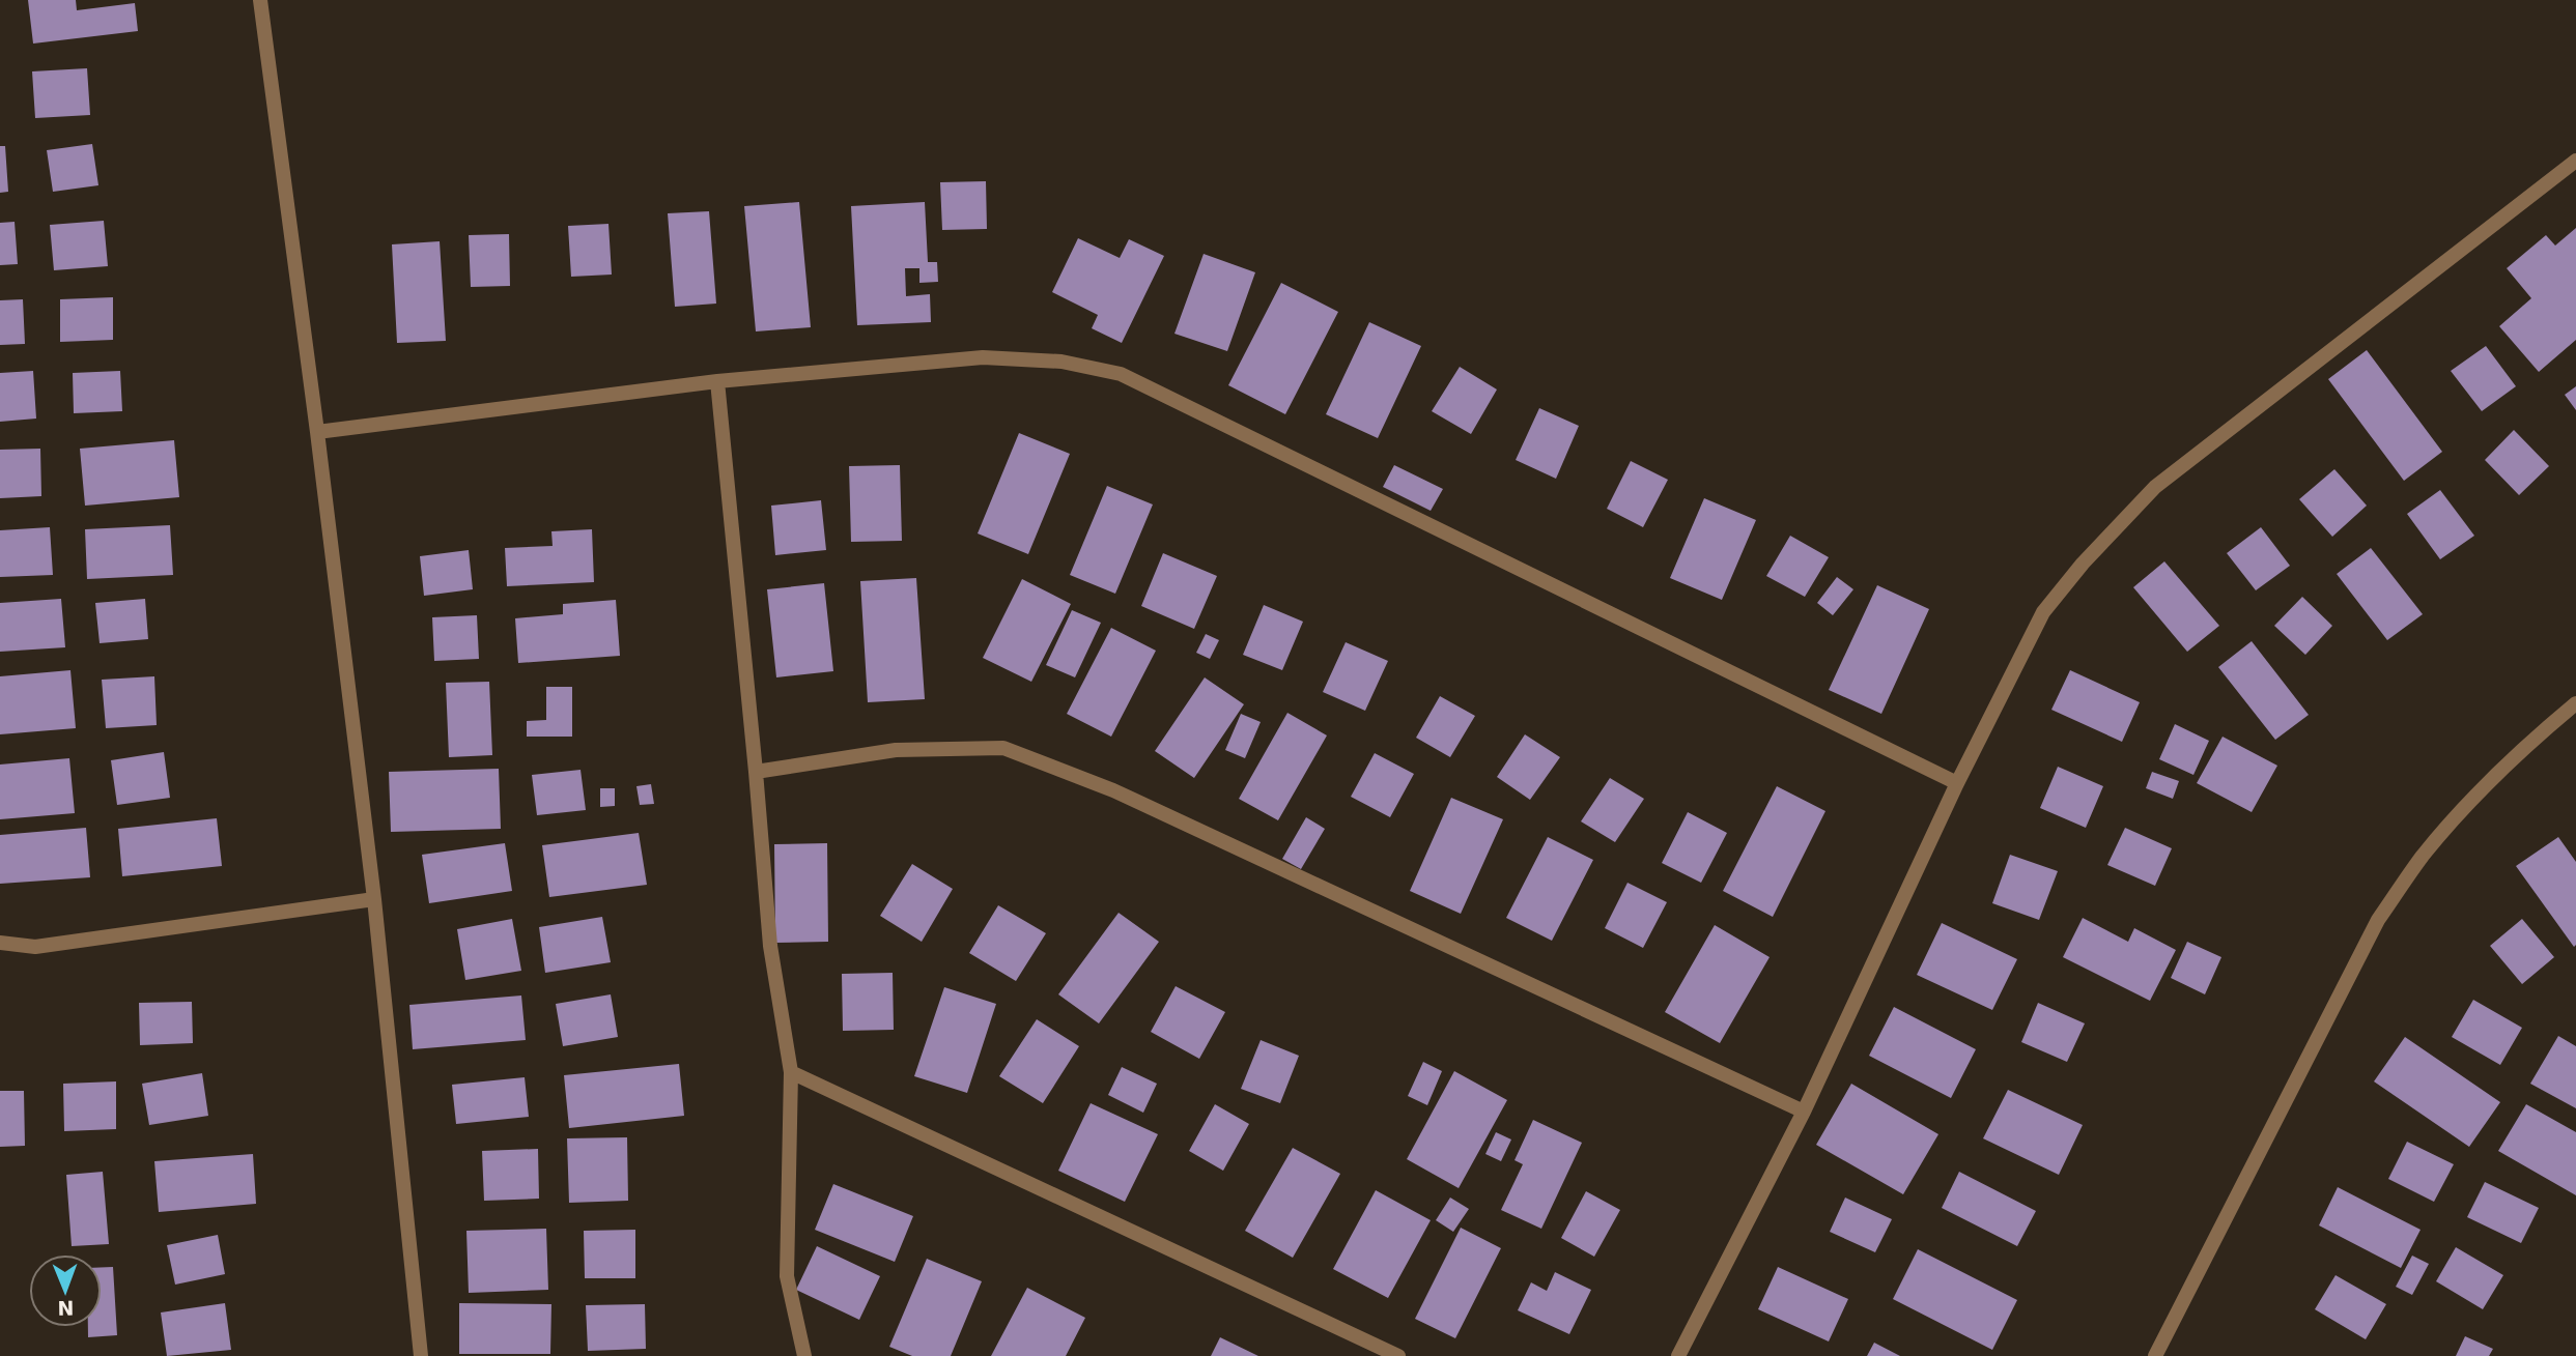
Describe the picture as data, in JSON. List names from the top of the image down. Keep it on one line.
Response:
{"north":"bottom"}
